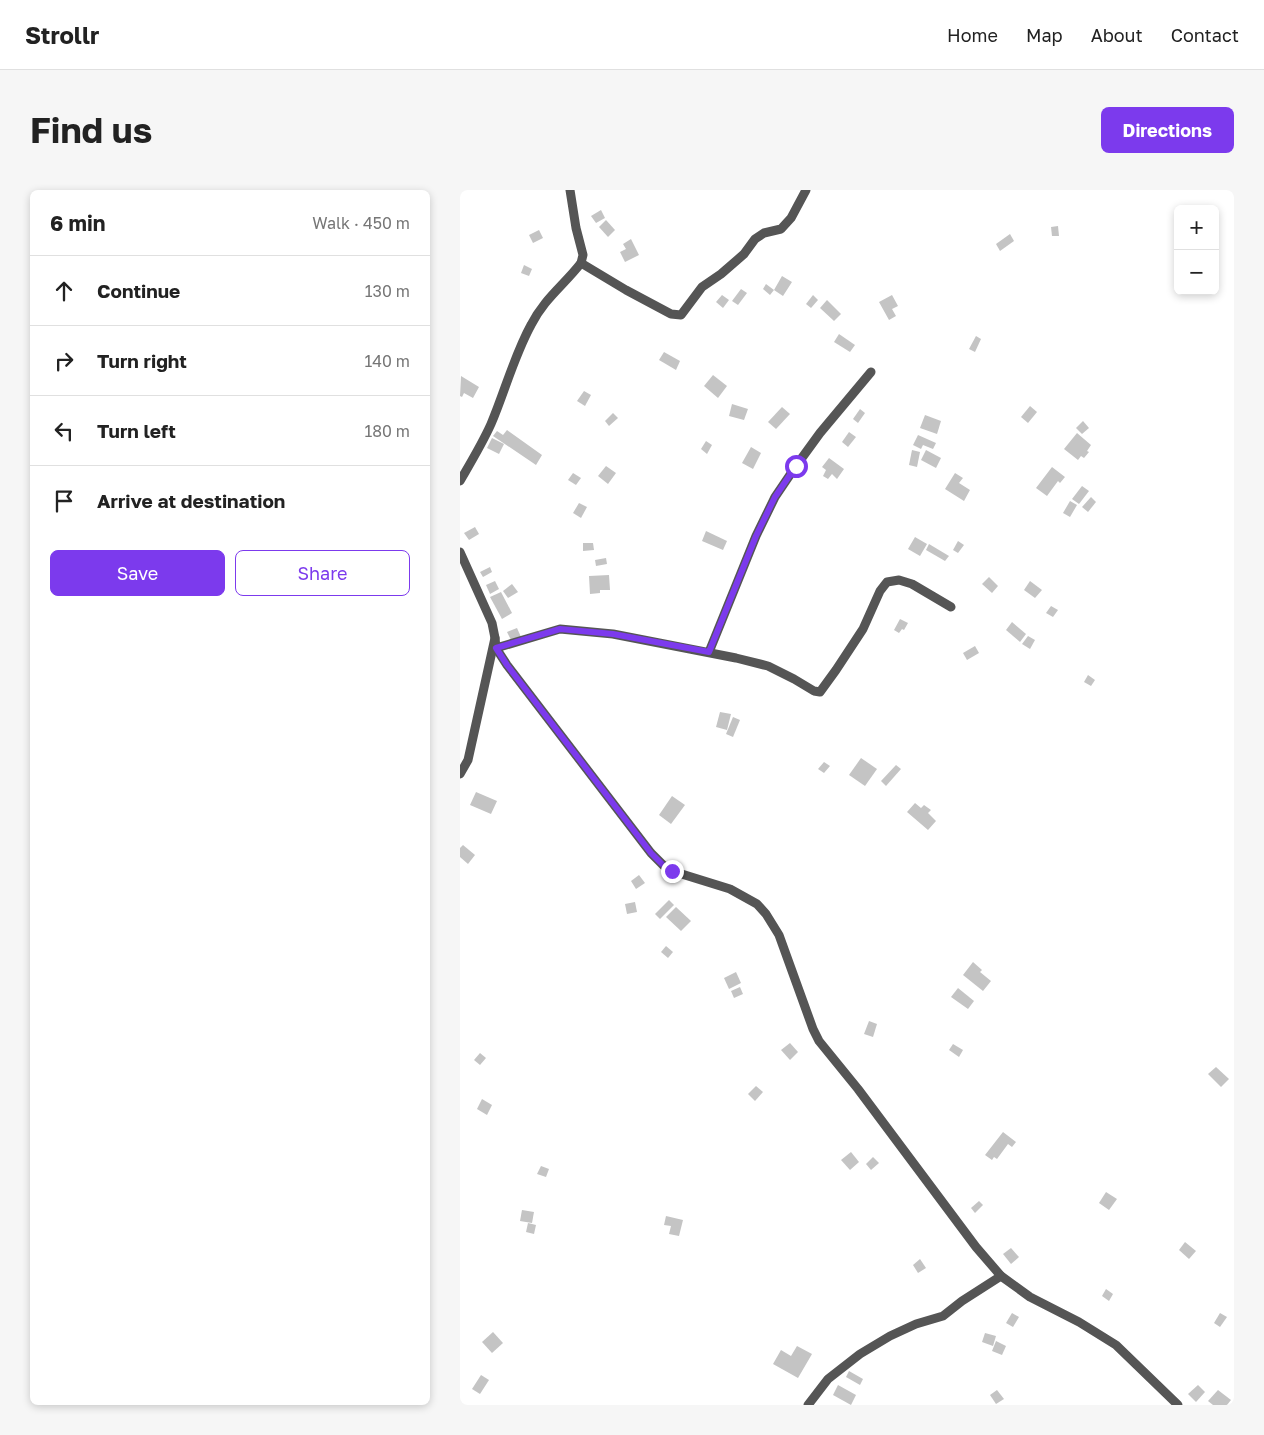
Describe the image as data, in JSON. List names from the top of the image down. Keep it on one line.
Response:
{"page":{"header":"Strollr","nav":["Home","Map","About","Contact"],"buttons":["Directions",["Save","Share"]],"title":"Find us","heading":["6 min","Walk · 450 m"],"map_buttons":["+","−"],"list":[["Continue","130 m"],["Turn right","140 m"],["Turn left","180 m"],"Arrive at destination"]}}
